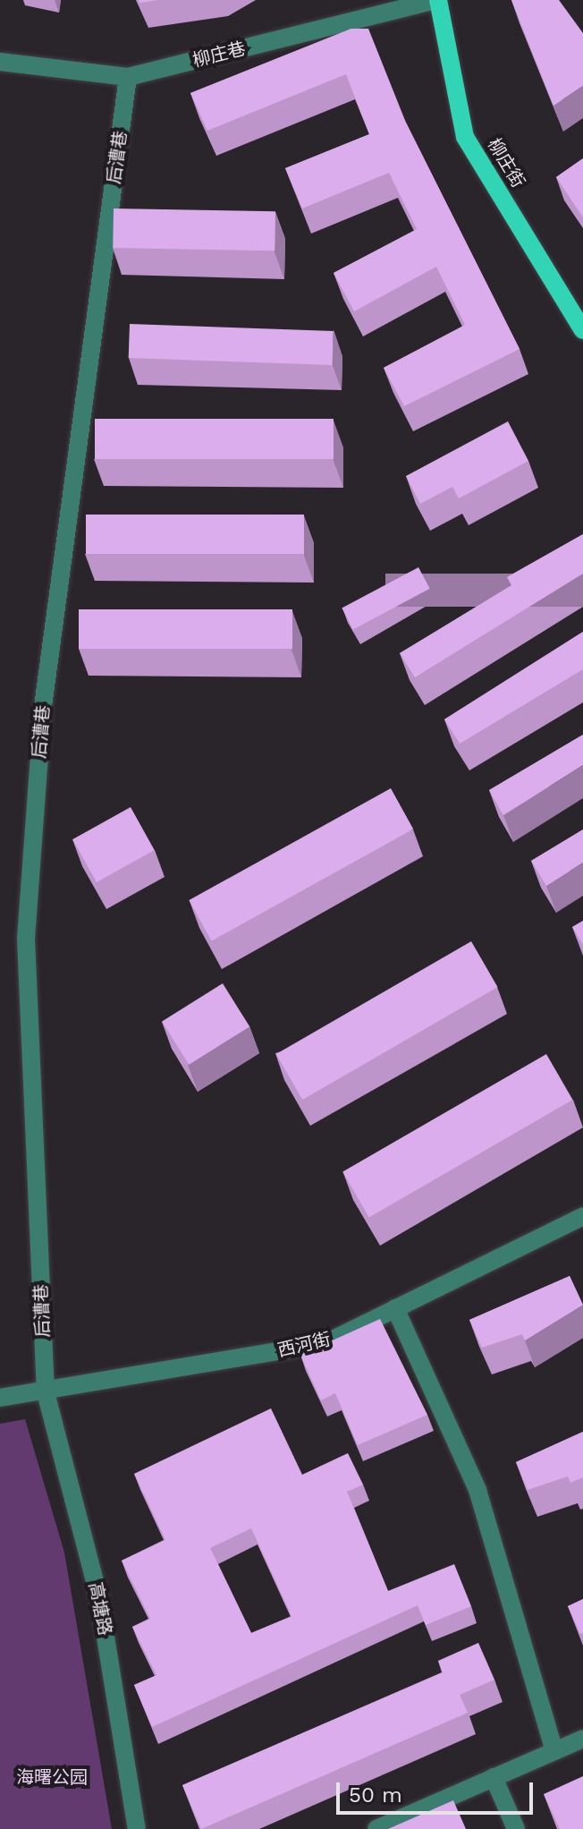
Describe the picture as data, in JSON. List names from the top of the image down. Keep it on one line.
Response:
{"streets":{"main road":["柳庄街"],"street":["柳庄巷","后漕巷","西河街","高塘路"]},"crossings":[["柳庄巷","后漕巷"],["柳庄巷","柳庄街"],["后漕巷","西河街"],["后漕巷","高塘路"],["西河街","高塘路"]],"parks":["海曙公园"],"scale_bar":"50 m"}
